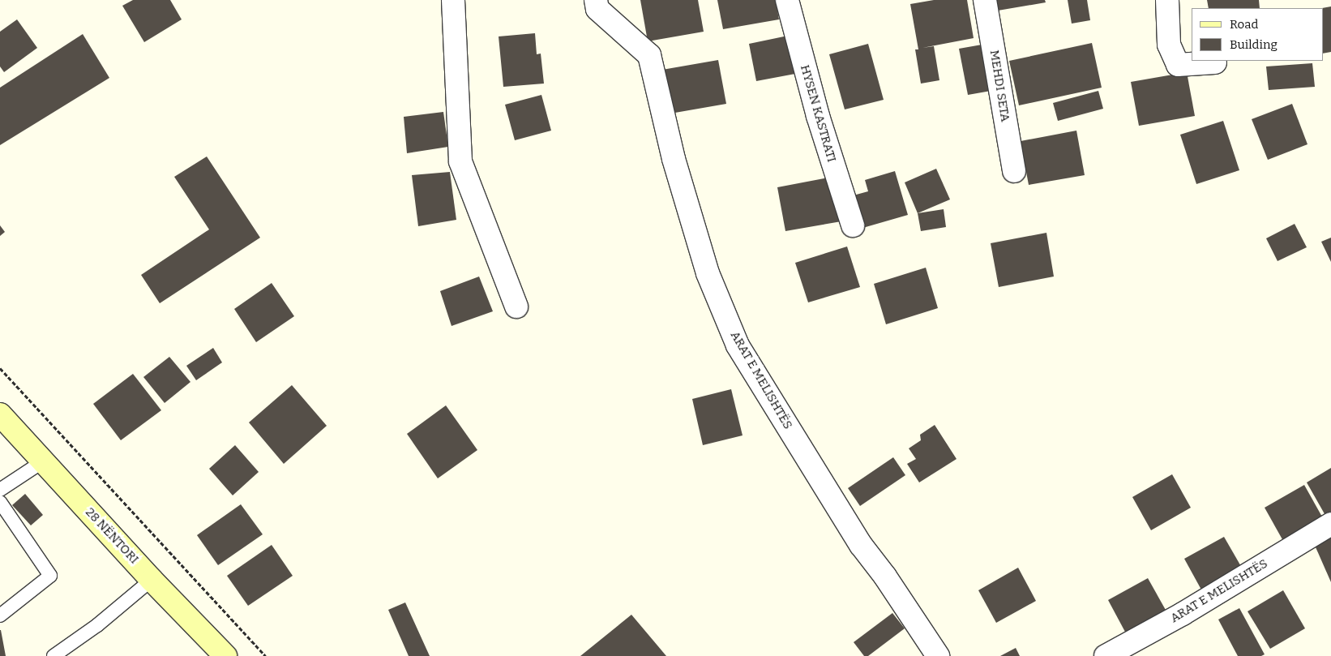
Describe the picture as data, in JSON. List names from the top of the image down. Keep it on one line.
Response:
{"streets":{"main road":["28 NËNTORI"],"street":["MEHDI SETA","HYSEN KASTRATI","ARAT E MELISHTËS"]},"legend":["Road","Building"]}
